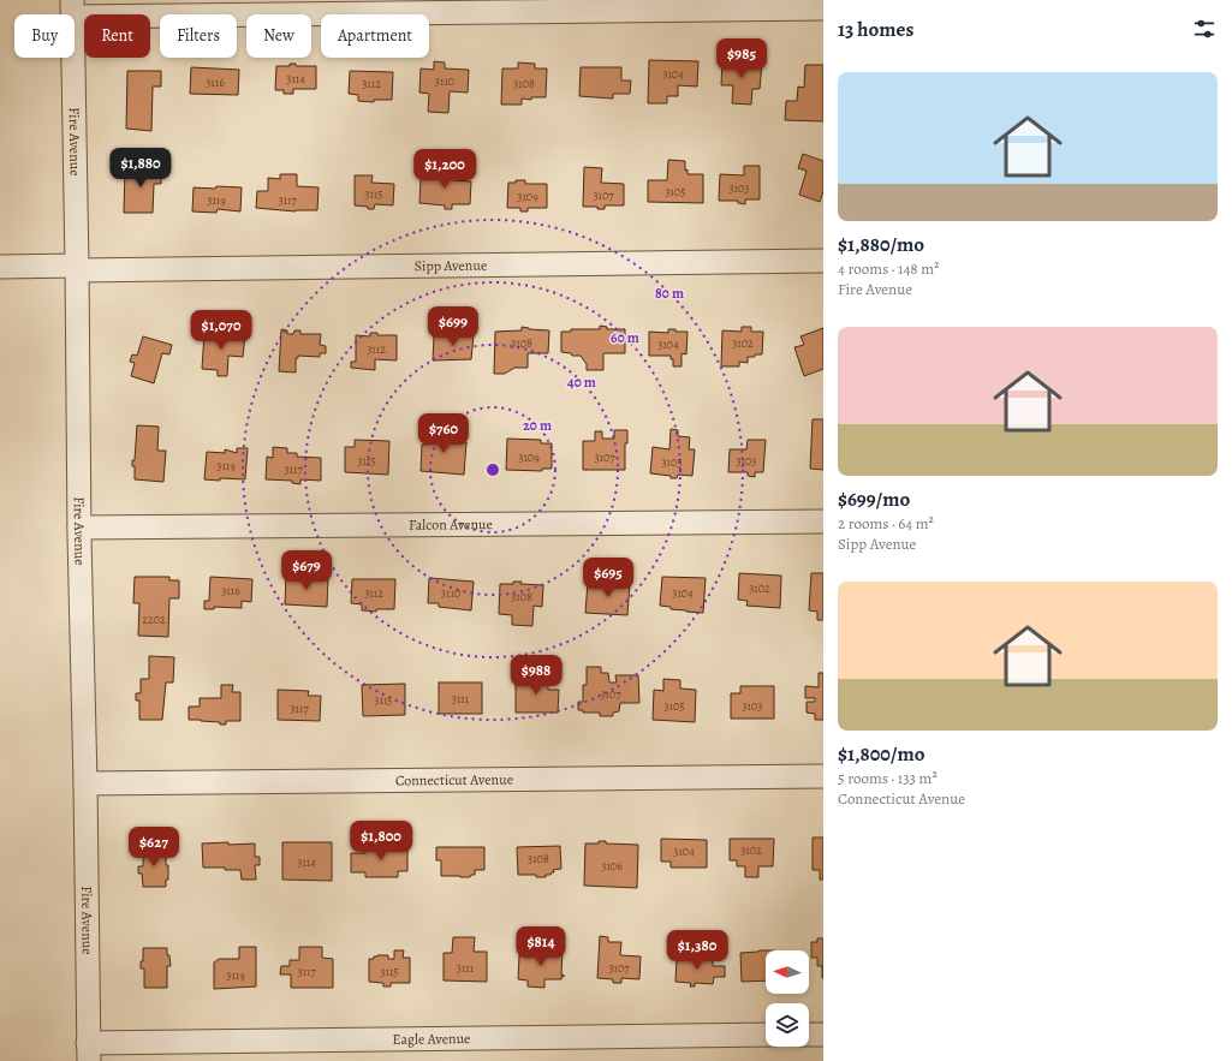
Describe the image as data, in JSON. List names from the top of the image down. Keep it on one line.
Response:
{"streets":{"street":["Fire Avenue","Sipp Avenue","Falcon Avenue","Connecticut Avenue","Eagle Avenue"]},"crossings":[["Fire Avenue","Sipp Avenue"],["Fire Avenue","Falcon Avenue"],["Fire Avenue","Connecticut Avenue"],["Fire Avenue","Eagle Avenue"]],"house_numbers":["3104","3114","3110","3116","3112","3108","3103","3105","3115","3107","3109","3119","3117","3108","3102","3104","3112","3109","3107","3115","3103","3105","3119","3117","3102","3116","3112","3110","3104","3108","2202","3107","3111","3115","3105","3103","3117","3102","3104","3108","3114","3106","3111","3107","3117","3115","3119"],"north":"left","page":{"heading":"13 homes","chip":["Buy","Rent","Filters","New","Apartment"],"price":["$985","$1,880","$1,200","$699","$1,070","$760","$679","$695","$988","$1,800","$627","$814","$1,380"],"list":[{"name":"$1,880/mo","note":"4 rooms · 148 m² · Fire Avenue"},{"name":"$699/mo","note":"2 rooms · 64 m² · Sipp Avenue"},{"name":"$1,800/mo","note":"5 rooms · 133 m² · Connecticut Avenue"}]},"rings":["80 m","60 m","40 m","20 m"]}
